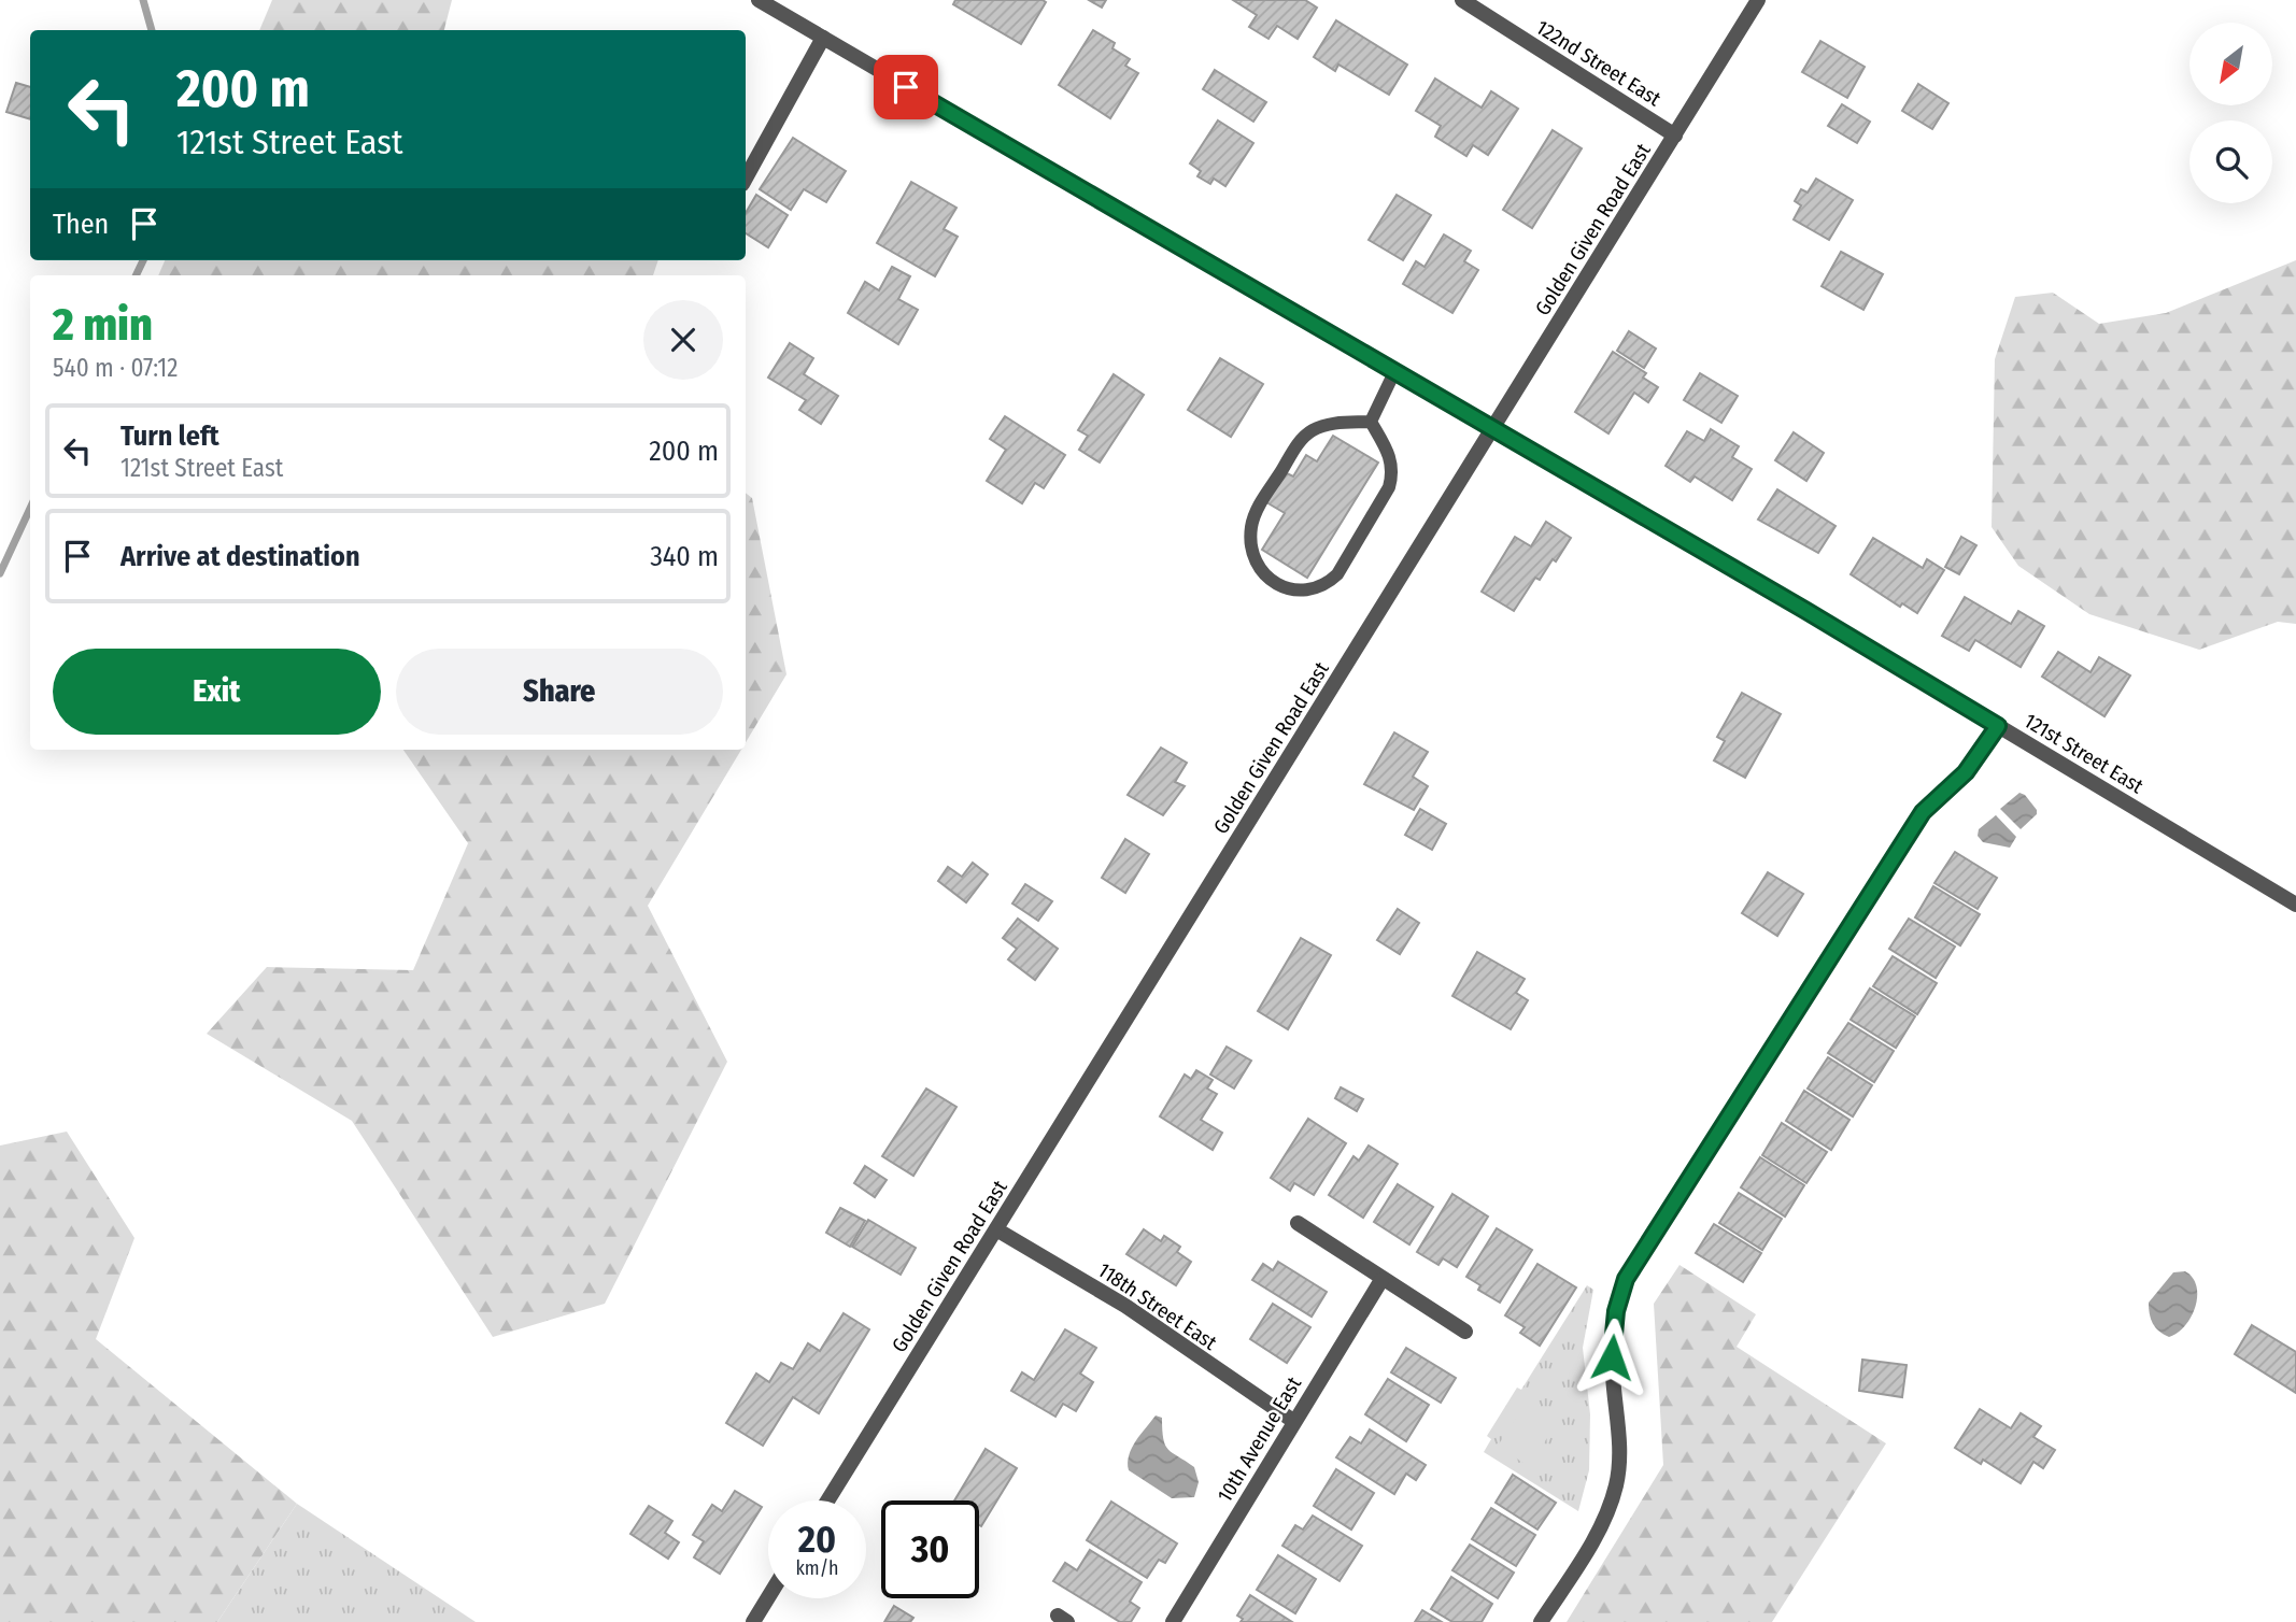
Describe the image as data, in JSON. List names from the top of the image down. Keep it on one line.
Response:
{"streets":{"street":["122nd Street East","Golden Given Road East","121st Street East","118th Street East","10th Avenue East"]},"crossings":[["122nd Street East","Golden Given Road East"],["Golden Given Road East","121st Street East"],["Golden Given Road East","118th Street East"],["118th Street East","10th Avenue East"]],"north":"bottom left","page":{"turn":["200 m","121st Street East"],"then":"Then","heading":["2 min","540 m · 07:12"],"list":[{"name":"Turn left","note":"121st Street East","value":"200 m"},{"name":"Arrive at destination","value":"340 m"}],"buttons":["Exit","Share"],"speed":"20 km/h","limit":"30"}}
